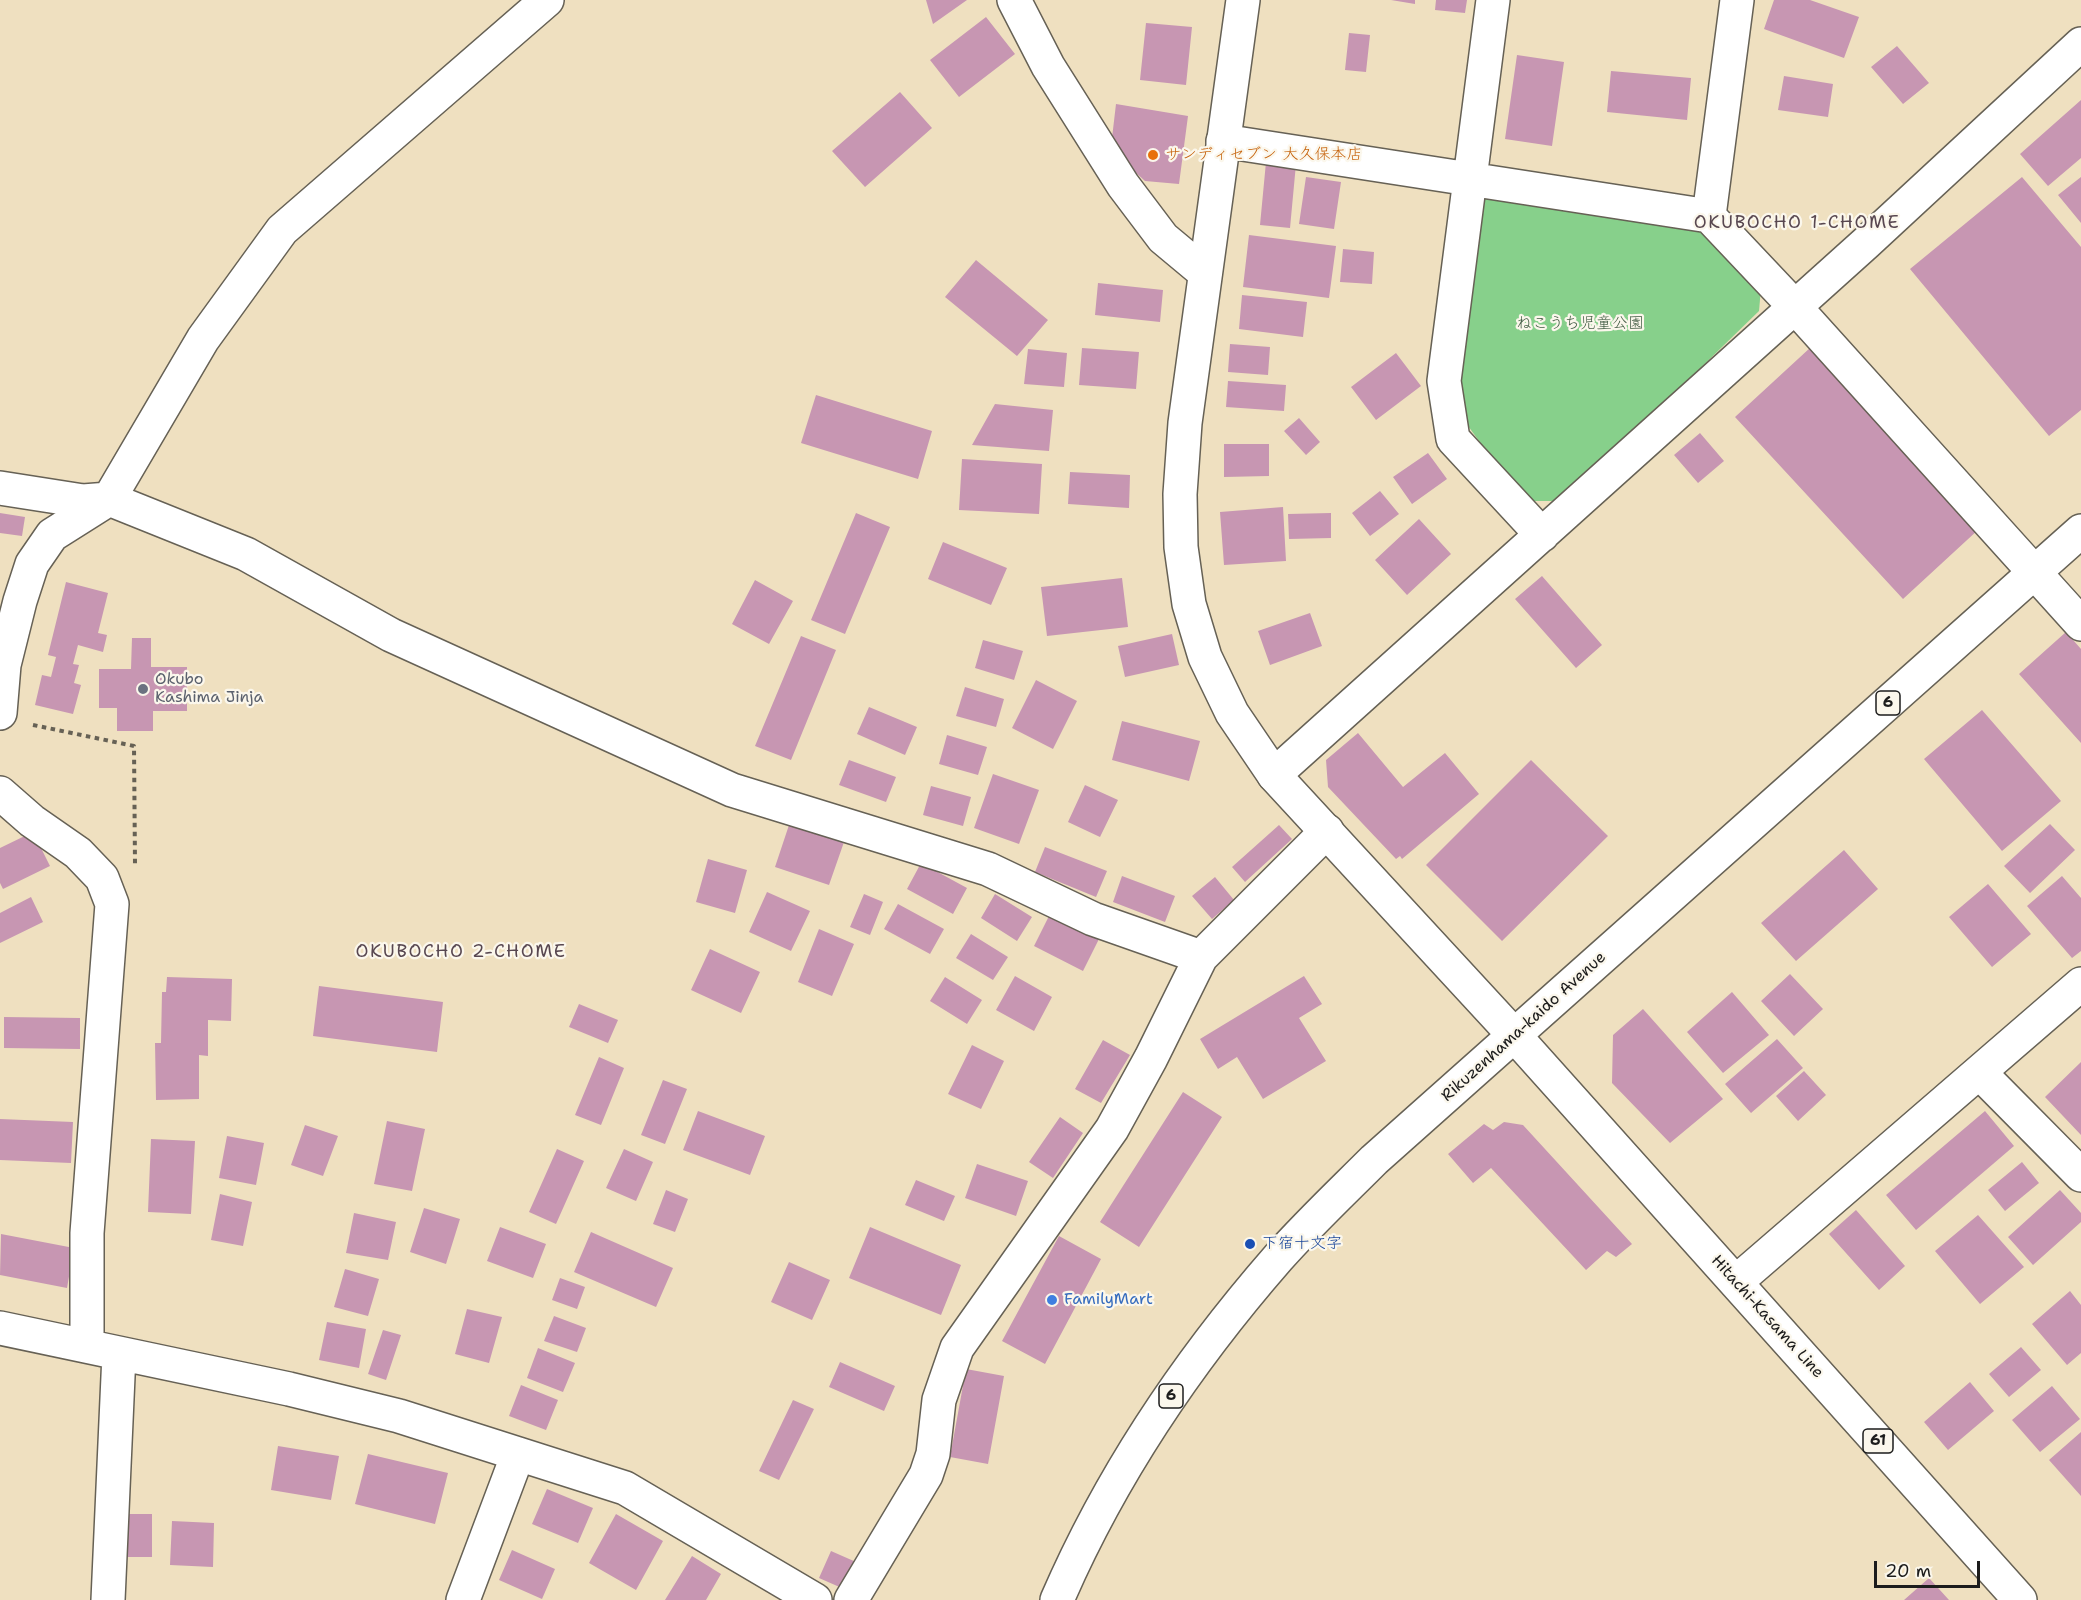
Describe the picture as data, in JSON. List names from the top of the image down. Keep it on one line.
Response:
{"streets":{"main road":["6","Rikuzenhama-kaido Avenue","Hitachi-Kasama Line","61"]},"crossings":[["Rikuzenhama-kaido Avenue","Hitachi-Kasama Line"]],"districts":["OKUBOCHO 1-CHOME","OKUBOCHO 2-CHOME"],"parks":["ねこうち児童公園"],"places":["サンディセブン 大久保本店","Okubo Kashima Jinja","下宿十文字","FamilyMart"],"scale_bar":"20 m"}
